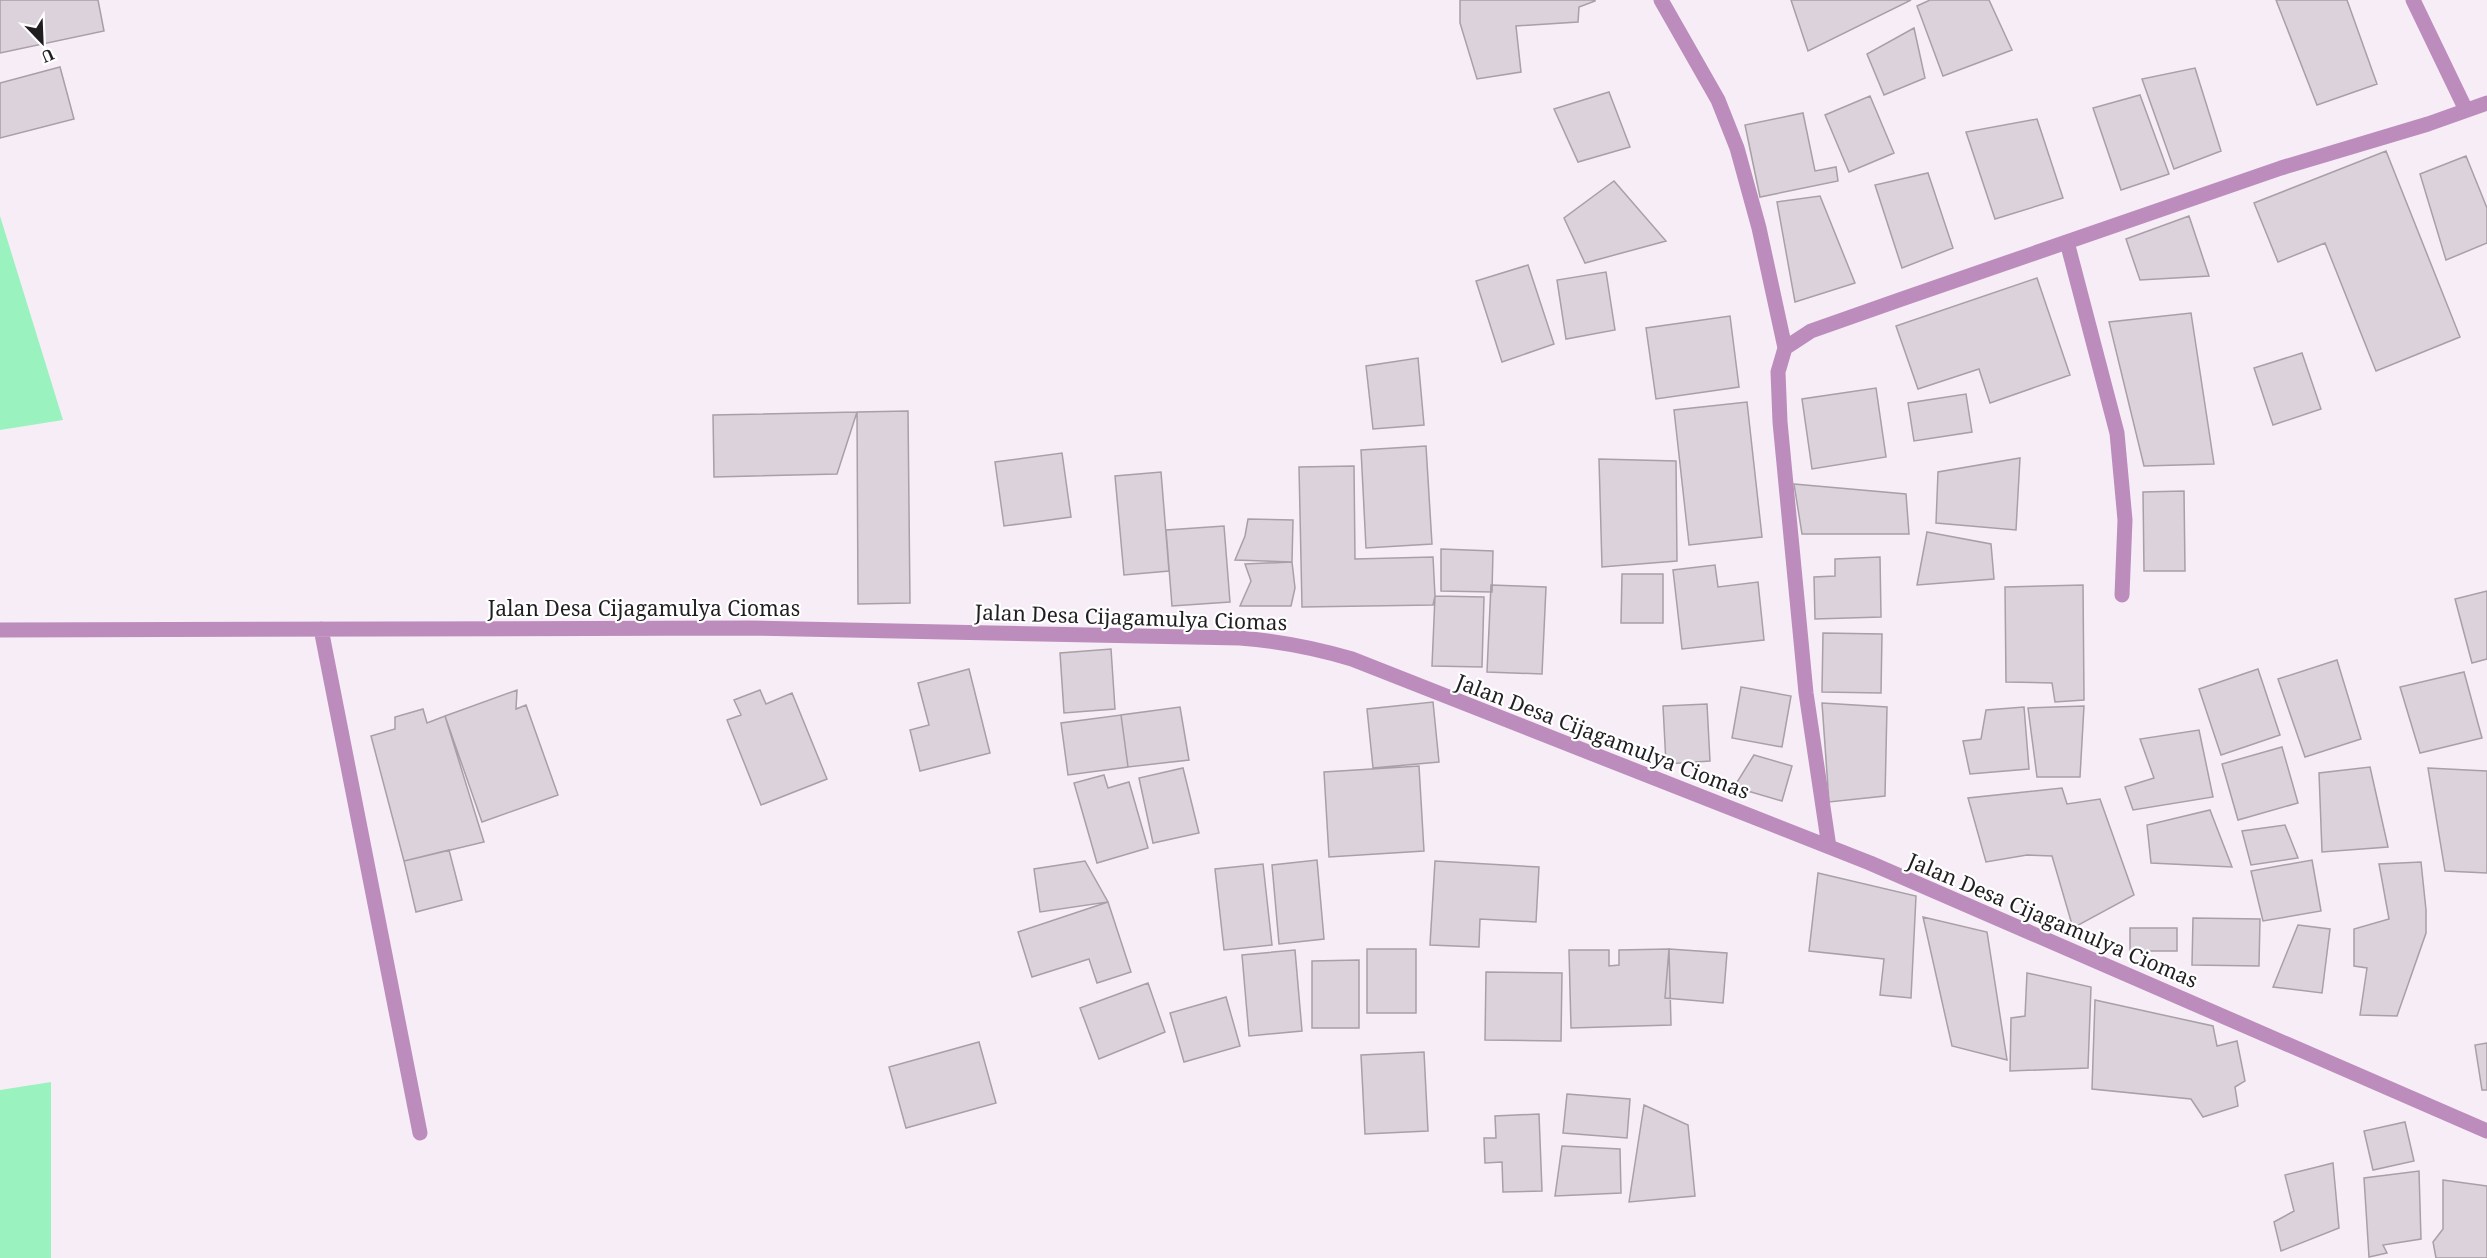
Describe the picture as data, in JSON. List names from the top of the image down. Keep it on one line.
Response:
{"streets":{"street":["Jalan Desa Cijagamulya Ciomas"]},"north":"bottom right"}
